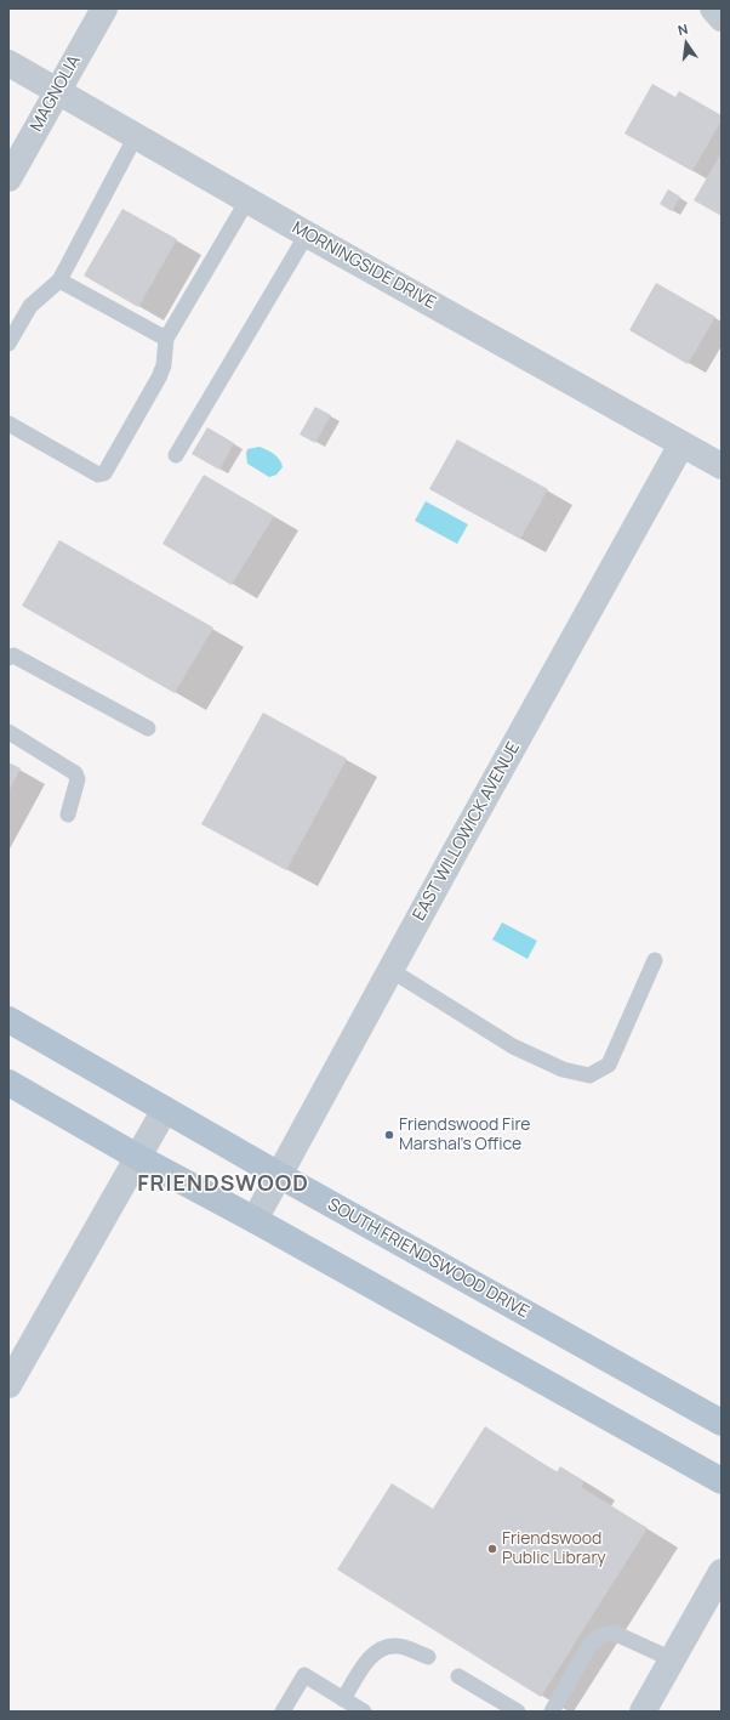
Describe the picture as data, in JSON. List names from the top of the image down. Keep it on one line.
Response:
{"streets":{"main road":["SOUTH FRIENDSWOOD DRIVE"],"street":["MAGNOLIA","MORNINGSIDE DRIVE","EAST WILLOWICK AVENUE"]},"crossings":[["MAGNOLIA","MORNINGSIDE DRIVE"],["MORNINGSIDE DRIVE","EAST WILLOWICK AVENUE"],["EAST WILLOWICK AVENUE","SOUTH FRIENDSWOOD DRIVE"]],"districts":["FRIENDSWOOD"],"places":["Friendswood Fire Marshal's Office","Friendswood Public Library"],"north":"top"}
